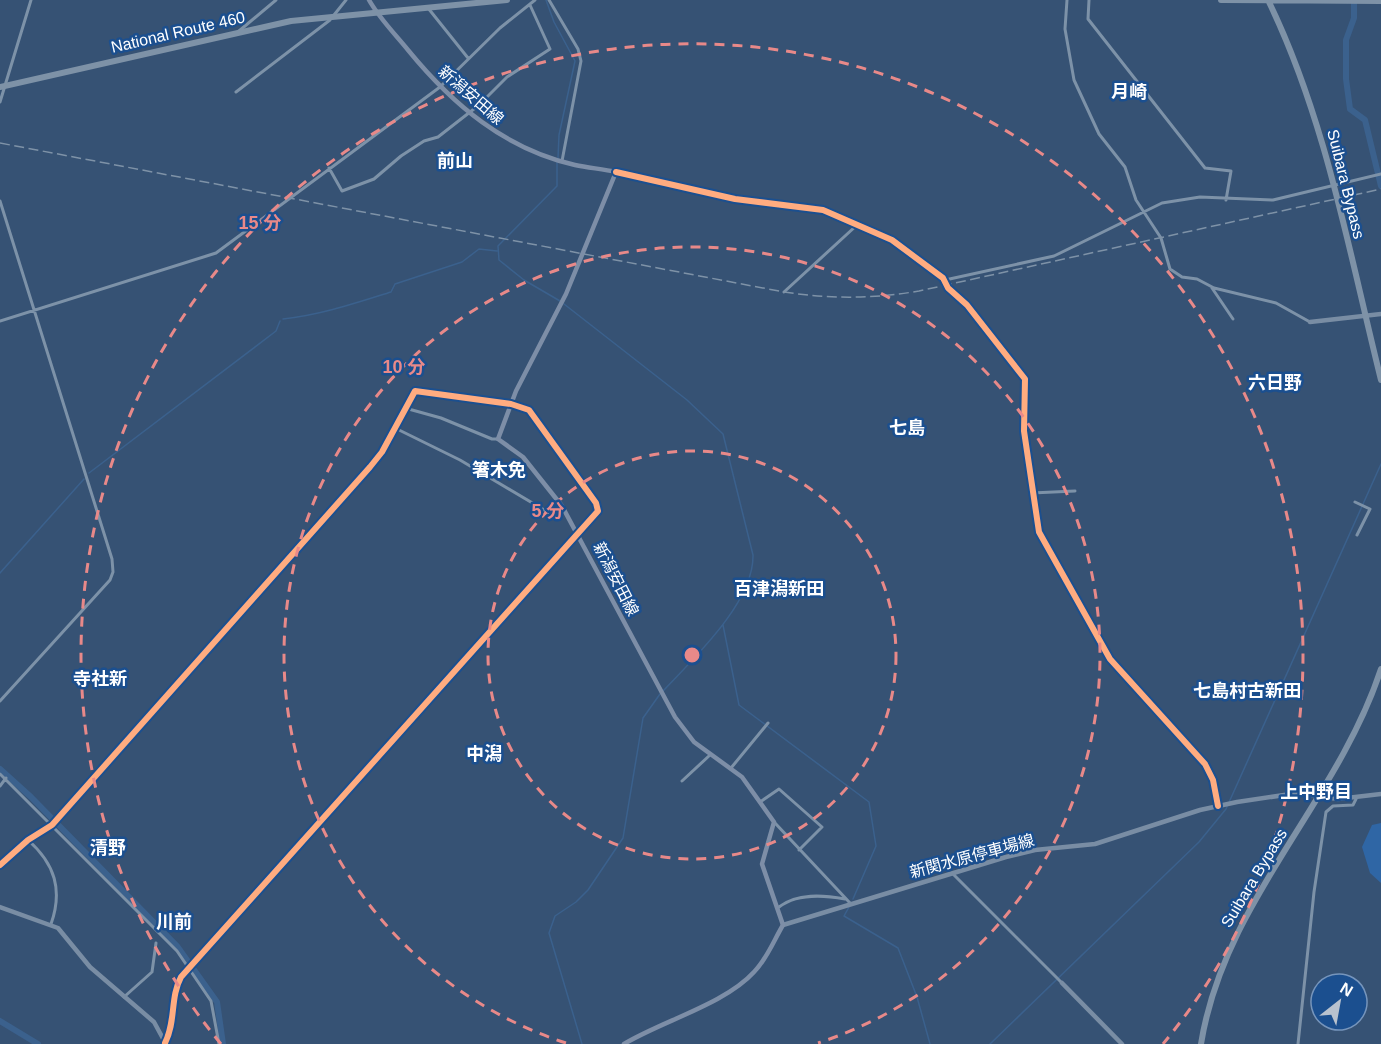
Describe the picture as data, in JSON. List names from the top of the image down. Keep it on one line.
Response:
{"streets":{"highway":["National Route 460","Suibara Bypass"],"main road":["新潟安田線","新関水原停車場線"]},"crossings":[["National Route 460","新潟安田線"],["Suibara Bypass","新関水原停車場線"]],"districts":["月崎","前山","六日野","七島","箸木免","百津潟新田","寺社新","七島村古新田","中潟","上中野目","清野","川前"],"north":"top right","rings":["15 分","10 分","5 分"]}
